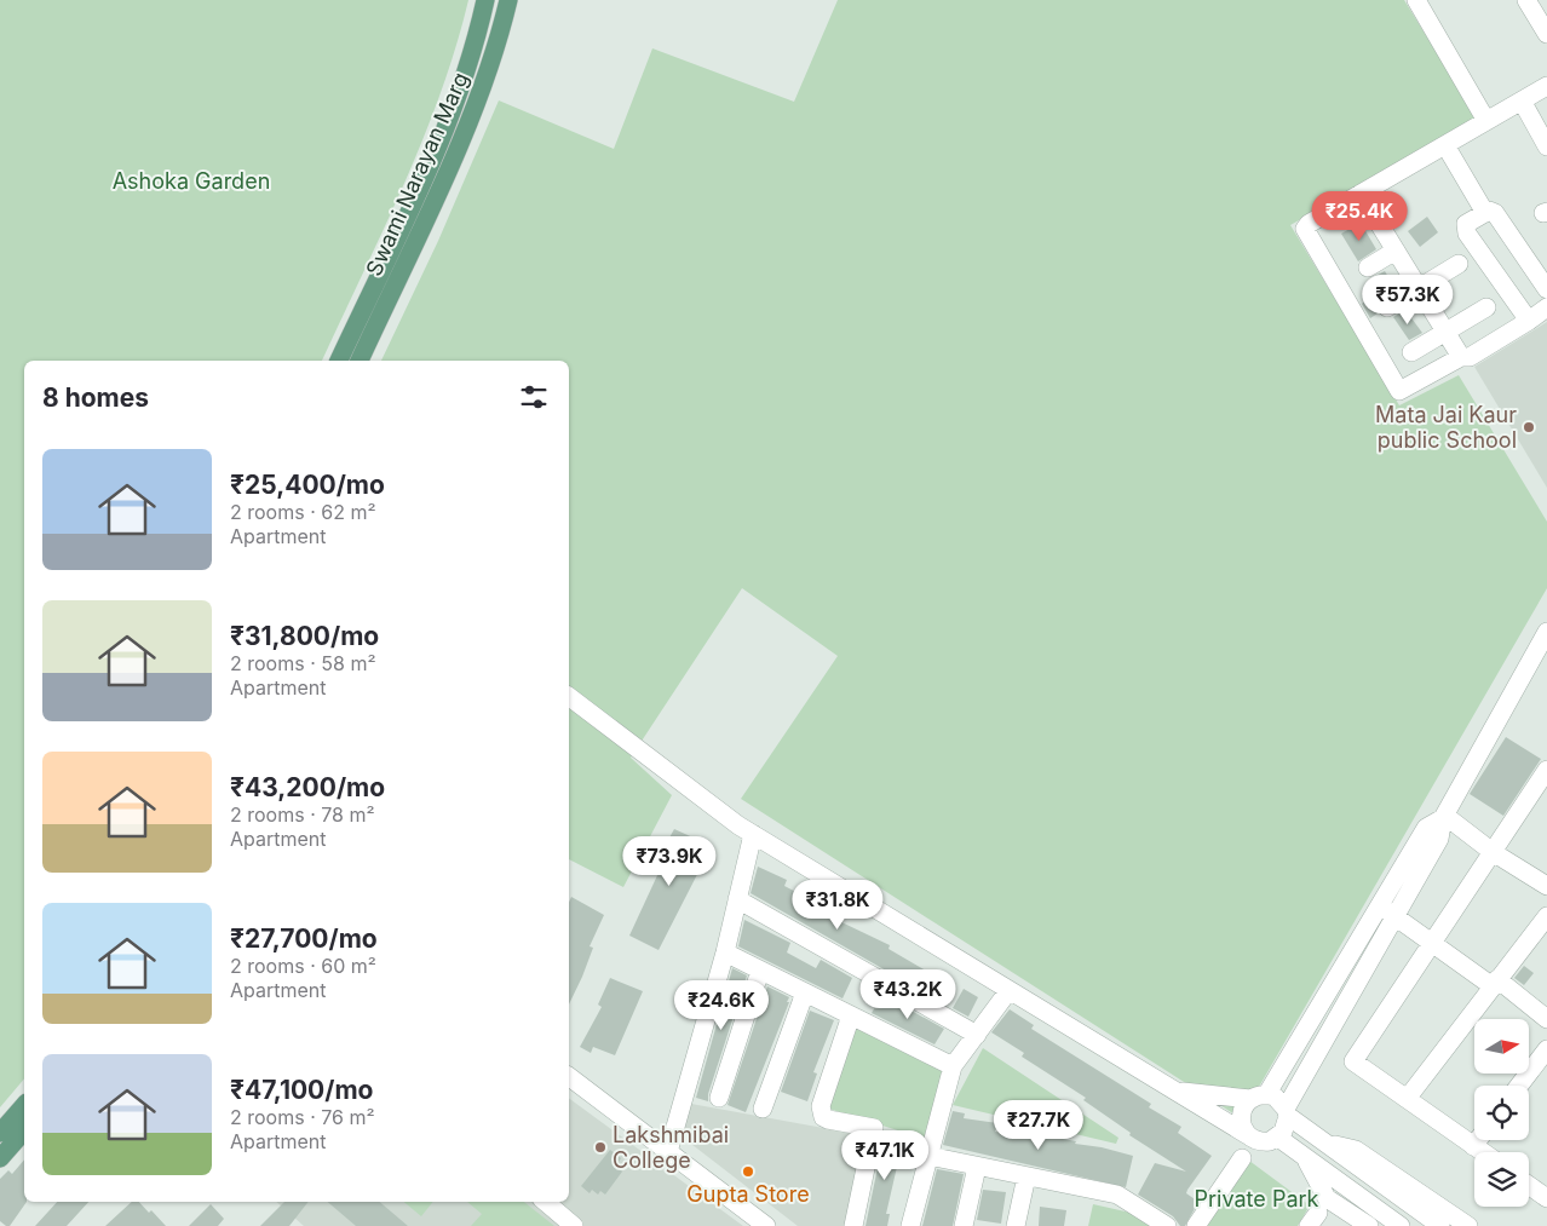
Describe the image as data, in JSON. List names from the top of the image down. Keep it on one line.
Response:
{"streets":{"main road":["Swami Narayan Marg"]},"parks":["Ashoka Garden","Private Park"],"places":["Mata Jai Kaur public School","Lakshmibai College","Gupta Store"],"north":"right","page":{"price":["₹25.4K","₹57.3K","₹73.9K","₹31.8K","₹43.2K","₹24.6K","₹27.7K","₹47.1K"],"heading":"8 homes","list":[{"name":"₹25,400/mo","note":"2 rooms · 62 m² · Apartment"},{"name":"₹31,800/mo","note":"2 rooms · 58 m² · Apartment"},{"name":"₹43,200/mo","note":"2 rooms · 78 m² · Apartment"},{"name":"₹27,700/mo","note":"2 rooms · 60 m² · Apartment"},{"name":"₹47,100/mo","note":"2 rooms · 76 m² · Apartment"}]}}
